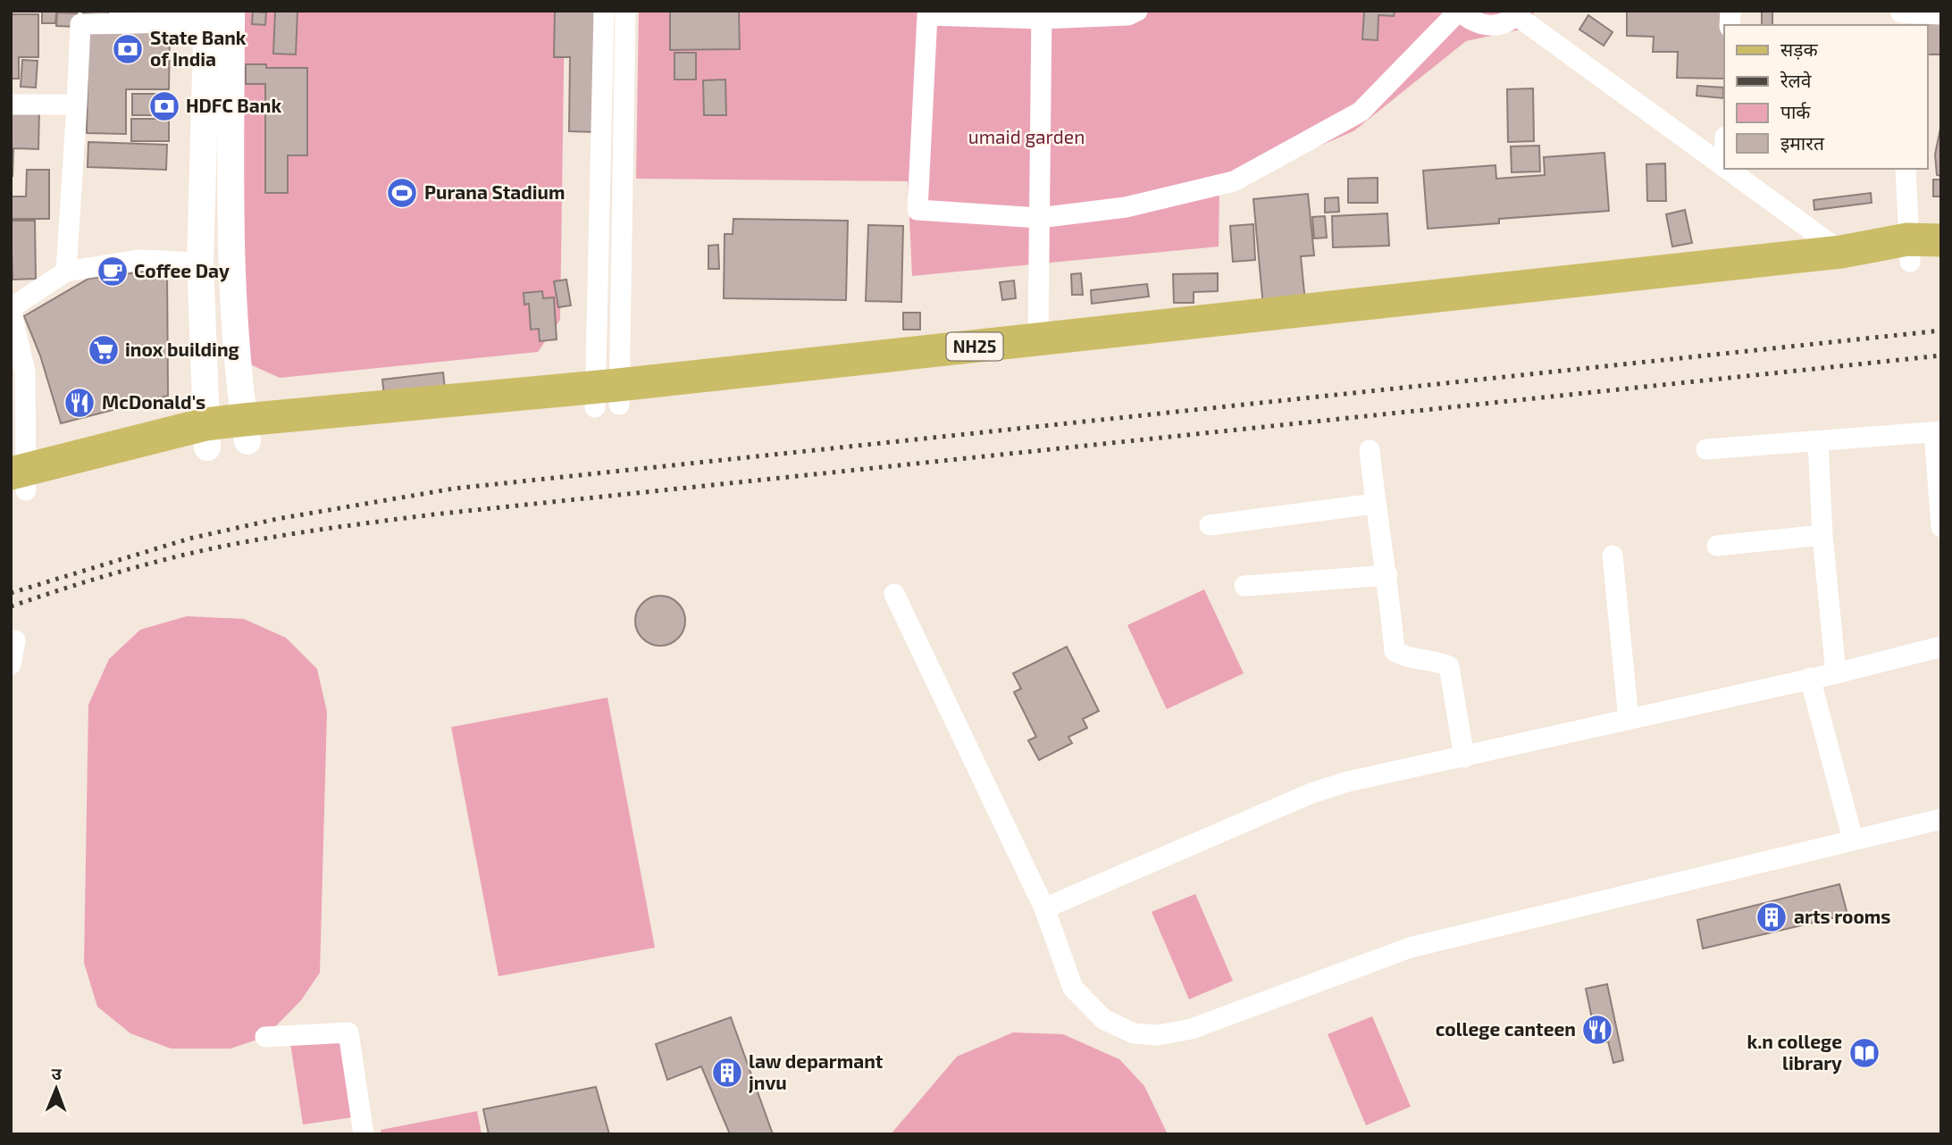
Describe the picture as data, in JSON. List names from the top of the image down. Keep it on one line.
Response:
{"streets":{"main road":["NH25"]},"parks":["umaid garden"],"places":{"bank":["State Bank of India","HDFC Bank"],"sports":["Purana Stadium"],"cafe":["Coffee Day"],"supermarket":["inox building"],"restaurant":["McDonald's","college canteen"],"building":["arts rooms","law deparmant jnvu"],"library":["k.n college library"]},"legend":["सड़क","रेलवे","पार्क","इमारत"],"north":"top"}
